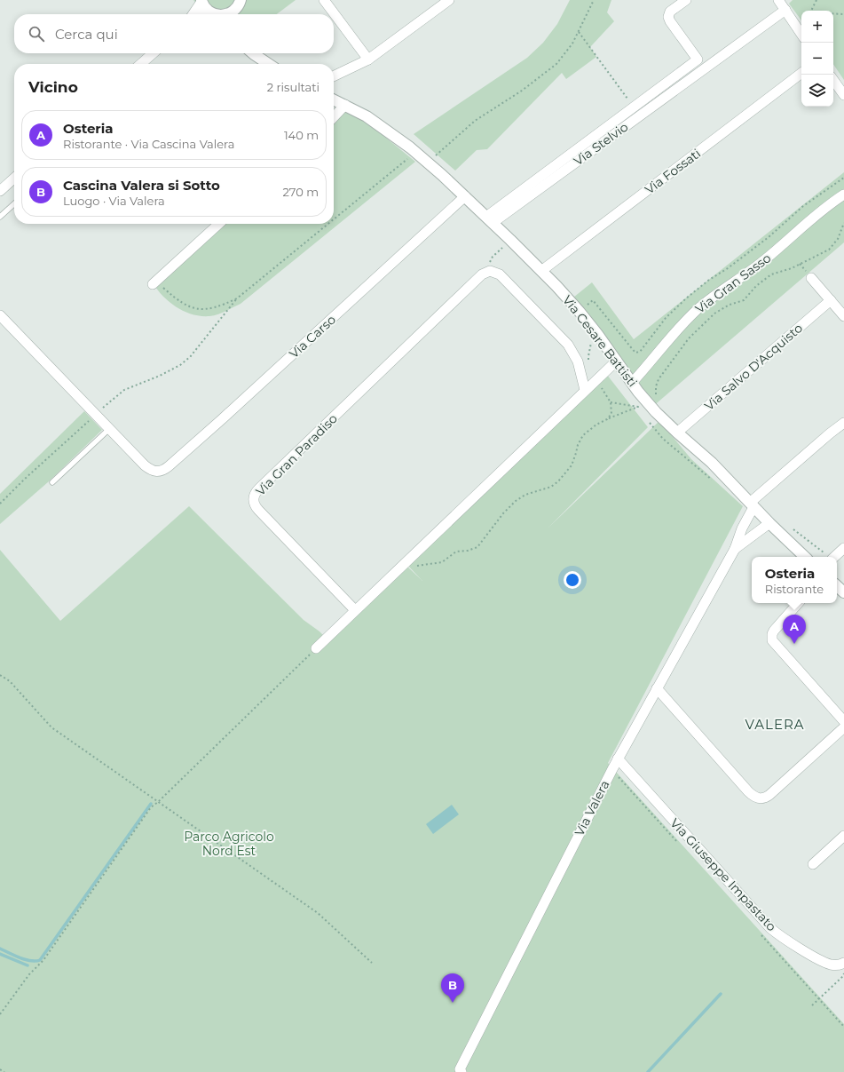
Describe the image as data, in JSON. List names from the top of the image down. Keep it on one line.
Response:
{"streets":{"street":["Via Stelvio","Via Fossati","Via Gran Sasso","Via Carso","Via Cesare Battisti","Via Salvo D'Acquisto","Via Gran Paradiso","Via Valera","Via Giuseppe Impastato"]},"crossings":[["Via Stelvio","Via Cesare Battisti"],["Via Fossati","Via Cesare Battisti"],["Via Gran Sasso","Via Cesare Battisti"],["Via Carso","Via Cesare Battisti"],["Via Cesare Battisti","Via Salvo D'Acquisto"],["Via Cesare Battisti","Via Valera"],["Via Valera","Via Giuseppe Impastato"]],"districts":["VALERA"],"parks":["Parco Agricolo Nord Est"],"page":{"map_buttons":["+","−"],"search":"Cerca qui","heading":["Vicino","2 risultati"],"list":[{"mark":"A","name":"Osteria","note":"Ristorante · Via Cascina Valera","value":"140 m"},{"mark":"B","name":"Cascina Valera si Sotto","note":"Luogo · Via Valera","value":"270 m"}],"popup":["Osteria","Ristorante"],"pins":["A","B"]}}
